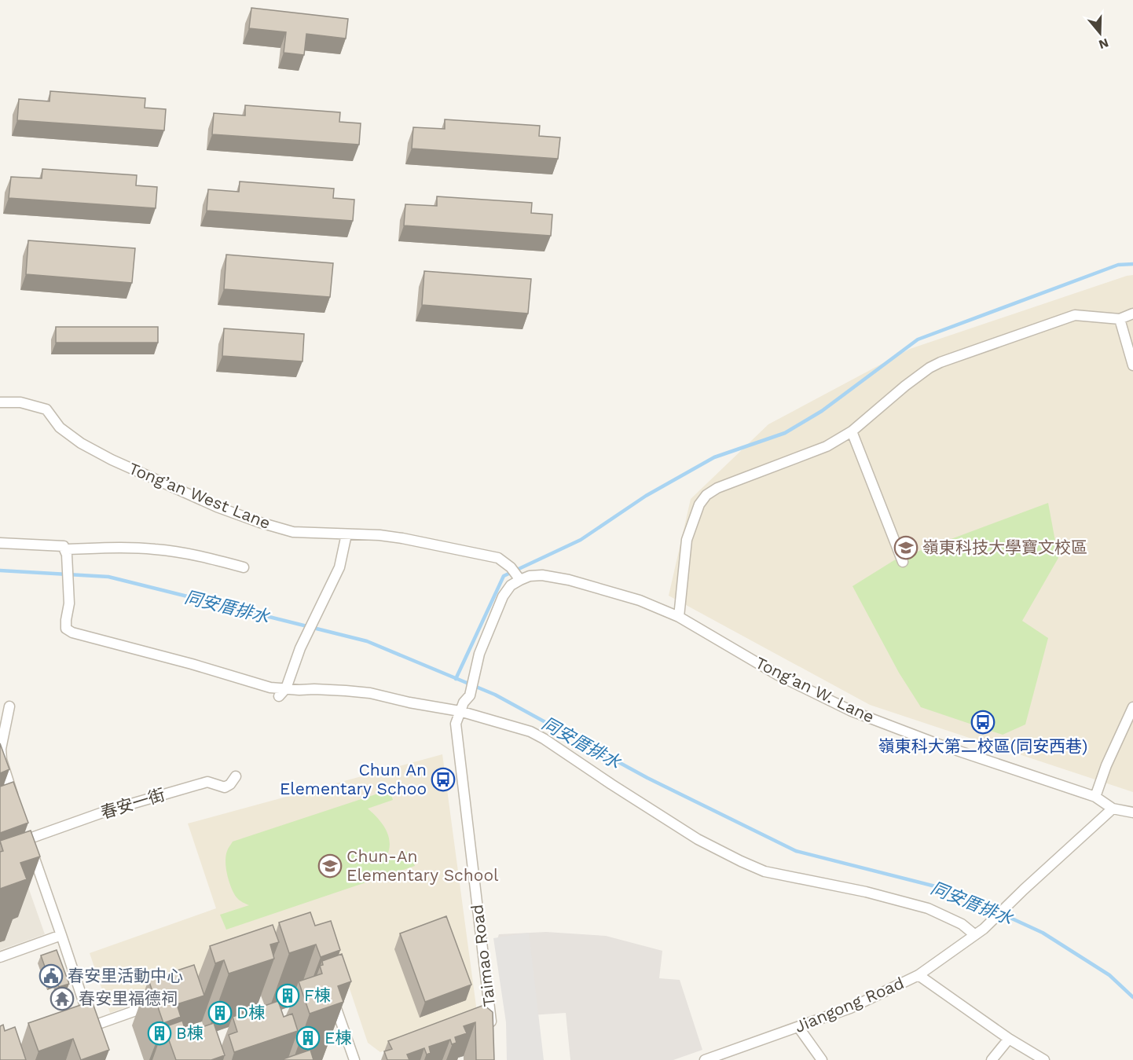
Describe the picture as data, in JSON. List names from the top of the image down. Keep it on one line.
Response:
{"streets":{"street":["Tong’an West Lane","Tong’an W. Lane","春安一街","Taimao Road","Jiangong Road"]},"crossings":[["Tong’an West Lane","Tong’an W. Lane"],["Tong’an W. Lane","Jiangong Road"]],"water":["同安厝排水"],"places":{"school or university":["嶺東科技大學寶文校區","Chun-An Elementary School"],"bus stop":["嶺東科大第二校區(同安西巷)","Chun An Elementary Schoo"],"public building":["春安里活動中心"],"building":["F棟","D棟","B棟","E棟"],"temple":["春安里福德祠"]},"north":"bottom"}
